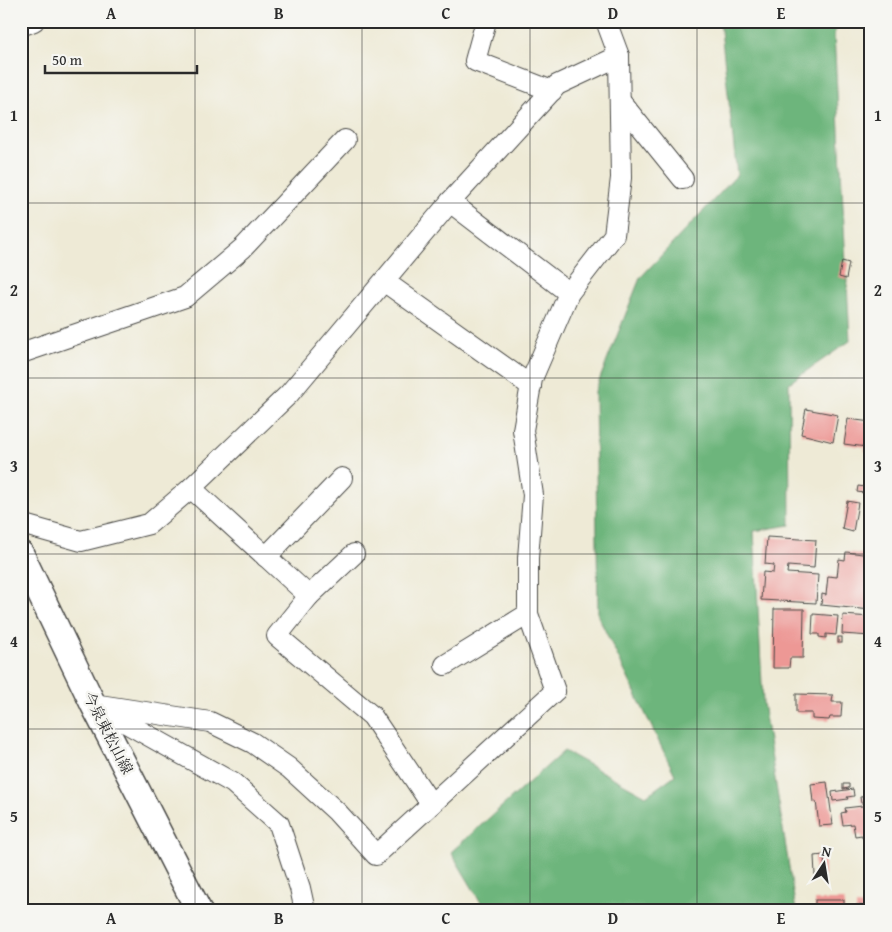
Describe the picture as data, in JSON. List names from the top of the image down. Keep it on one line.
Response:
{"streets":{"main road":["今泉東松山線"]},"scale_bar":"50 m","north":"top","grid":{"columns":["A","B","C","D","E"],"rows":["1","2","3","4","5"]}}
